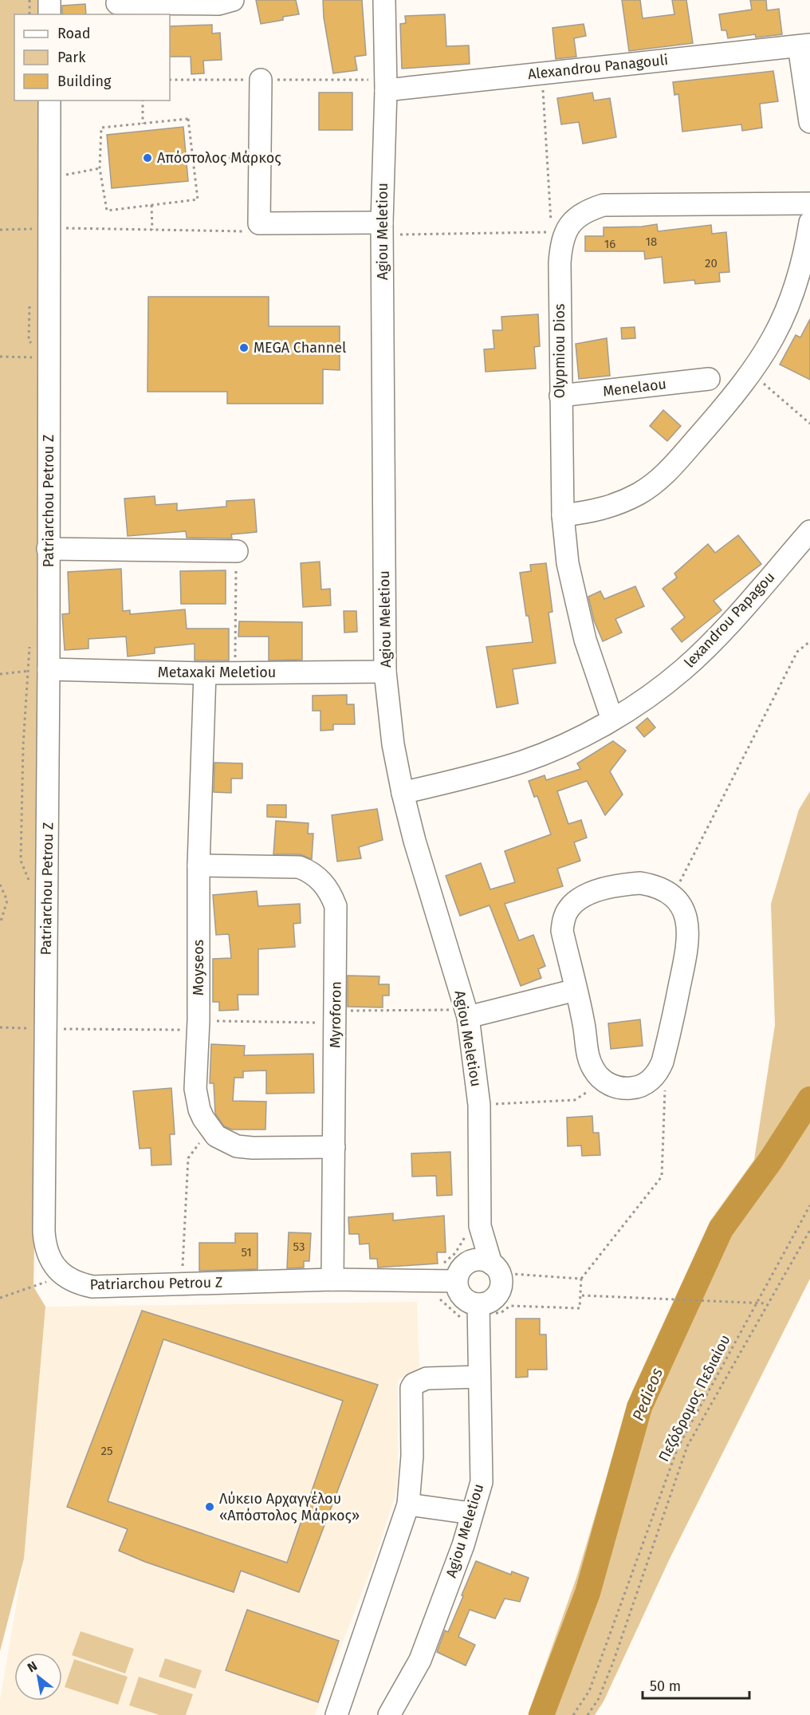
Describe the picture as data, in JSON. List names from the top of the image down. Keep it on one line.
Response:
{"streets":{"street":["Alexandrou Panagouli","Agiou Meletiou","Olypmiou Dios","Menelaou","Patriarchou Petrou Z","lexandrou Papagou","Metaxaki Meletiou","Moyseos","Myroforon"],"path":["Πεζόδρομος Πεδιαίου"]},"crossings":[["Alexandrou Panagouli","Agiou Meletiou"],["Agiou Meletiou","Patriarchou Petrou Z"],["Agiou Meletiou","lexandrou Papagou"],["Agiou Meletiou","Metaxaki Meletiou"],["Olypmiou Dios","Menelaou"],["Olypmiou Dios","lexandrou Papagou"],["Patriarchou Petrou Z","Metaxaki Meletiou"],["Patriarchou Petrou Z","Myroforon"],["Metaxaki Meletiou","Moyseos"],["Moyseos","Myroforon"]],"water":["Pedieos"],"places":["Απόστολος Μάρκος","MEGA Channel","Λύκειο Αρχαγγέλου «Απόστολος Μάρκος»"],"house_numbers":["18","16","20","53","51","25"],"legend":["Road","Park","Building"],"scale_bar":"50 m","north":"top left"}
